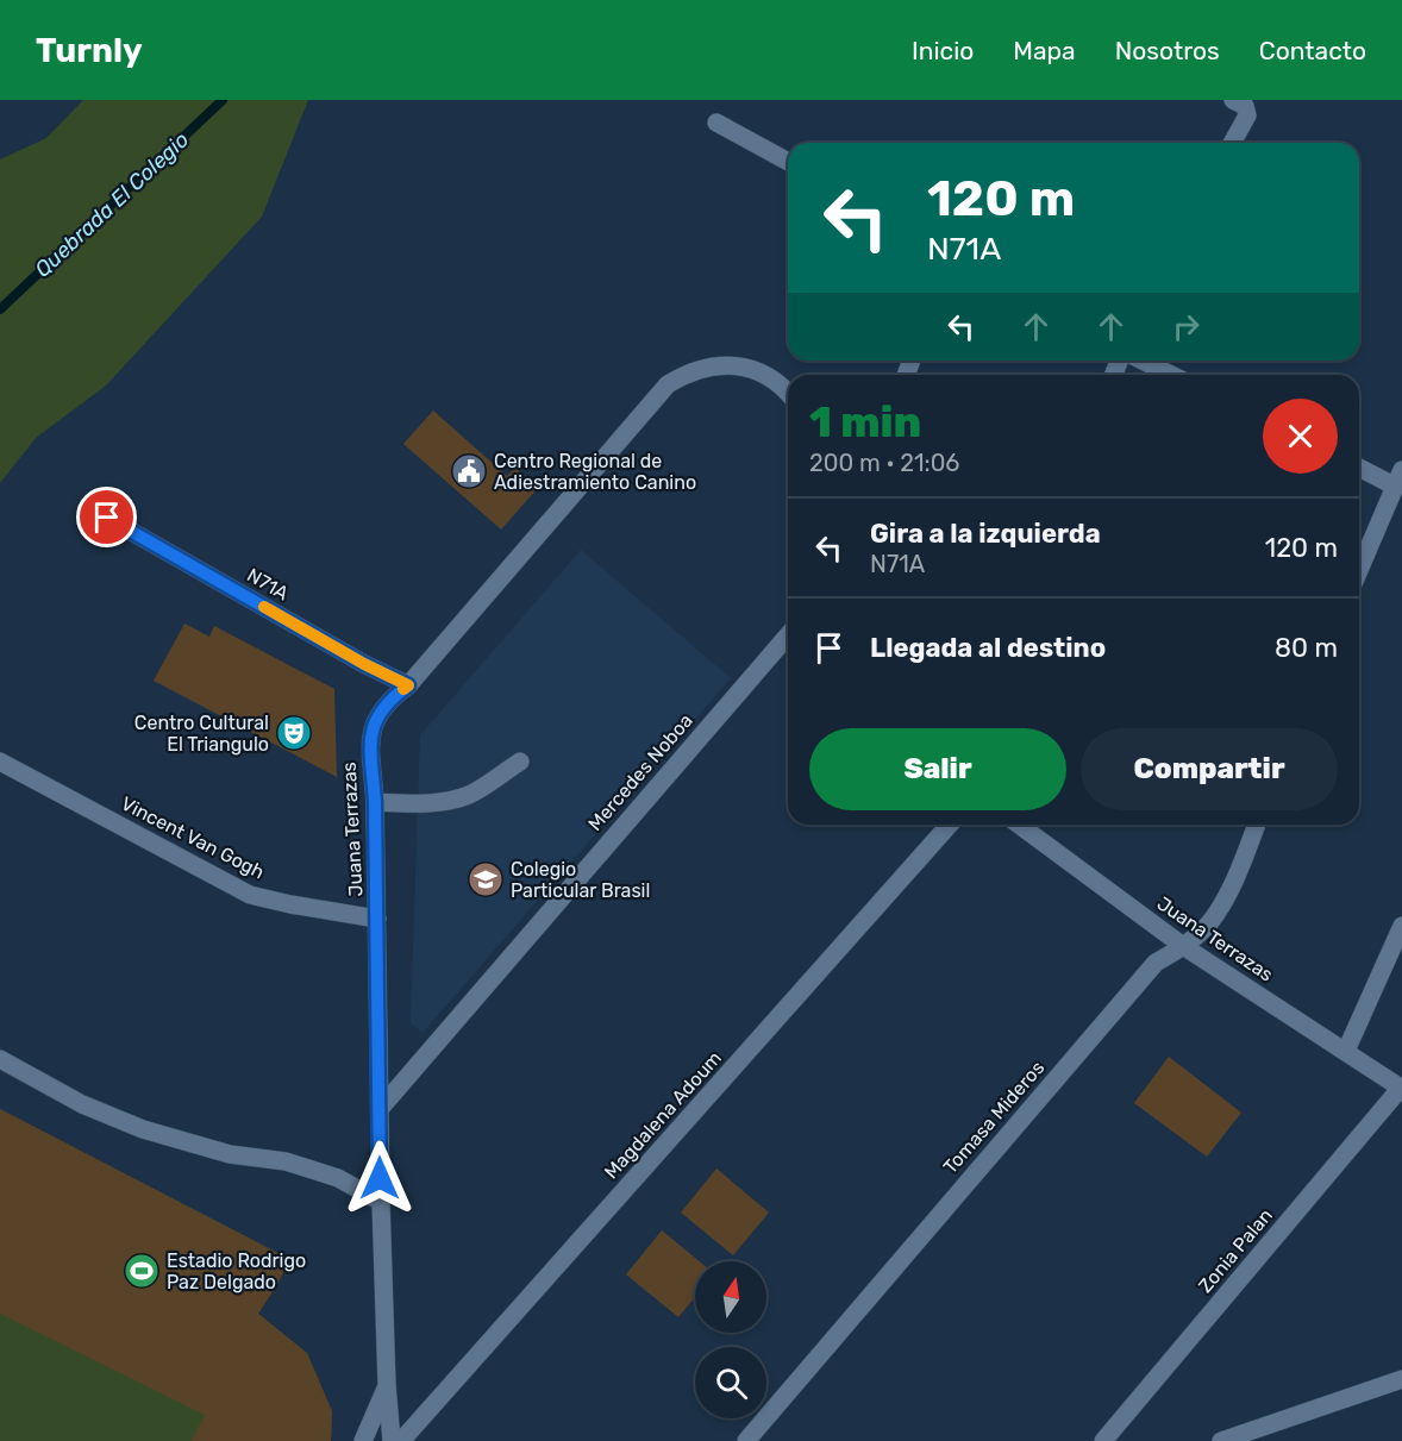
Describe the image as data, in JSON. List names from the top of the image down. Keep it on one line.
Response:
{"streets":{"street":["N71A","Mercedes Noboa","Juana Terrazas","Vincent Van Gogh","Magdalena Adoum","Tomasa Mideros","Zonia Palan"]},"crossings":[["N71A","Juana Terrazas"],["Mercedes Noboa","Juana Terrazas"],["Juana Terrazas","Vincent Van Gogh"],["Juana Terrazas","Tomasa Mideros"],["Juana Terrazas","Zonia Palan"]],"water":["Quebrada El Colegio"],"places":{"public building":["Centro Regional de Adiestramiento Canino"],"theatre":["Centro Cultural El Triangulo"],"school or university":["Colegio Particular Brasil"],"sports":["Estadio Rodrigo Paz Delgado"]},"north":"top","page":{"header":"Turnly","nav":["Inicio","Mapa","Nosotros","Contacto"],"turn":["120 m","N71A"],"heading":["1 min","200 m · 21:06"],"list":[{"name":"Gira a la izquierda","note":"N71A","value":"120 m"},{"name":"Llegada al destino","value":"80 m"}],"buttons":["Salir","Compartir"]}}
